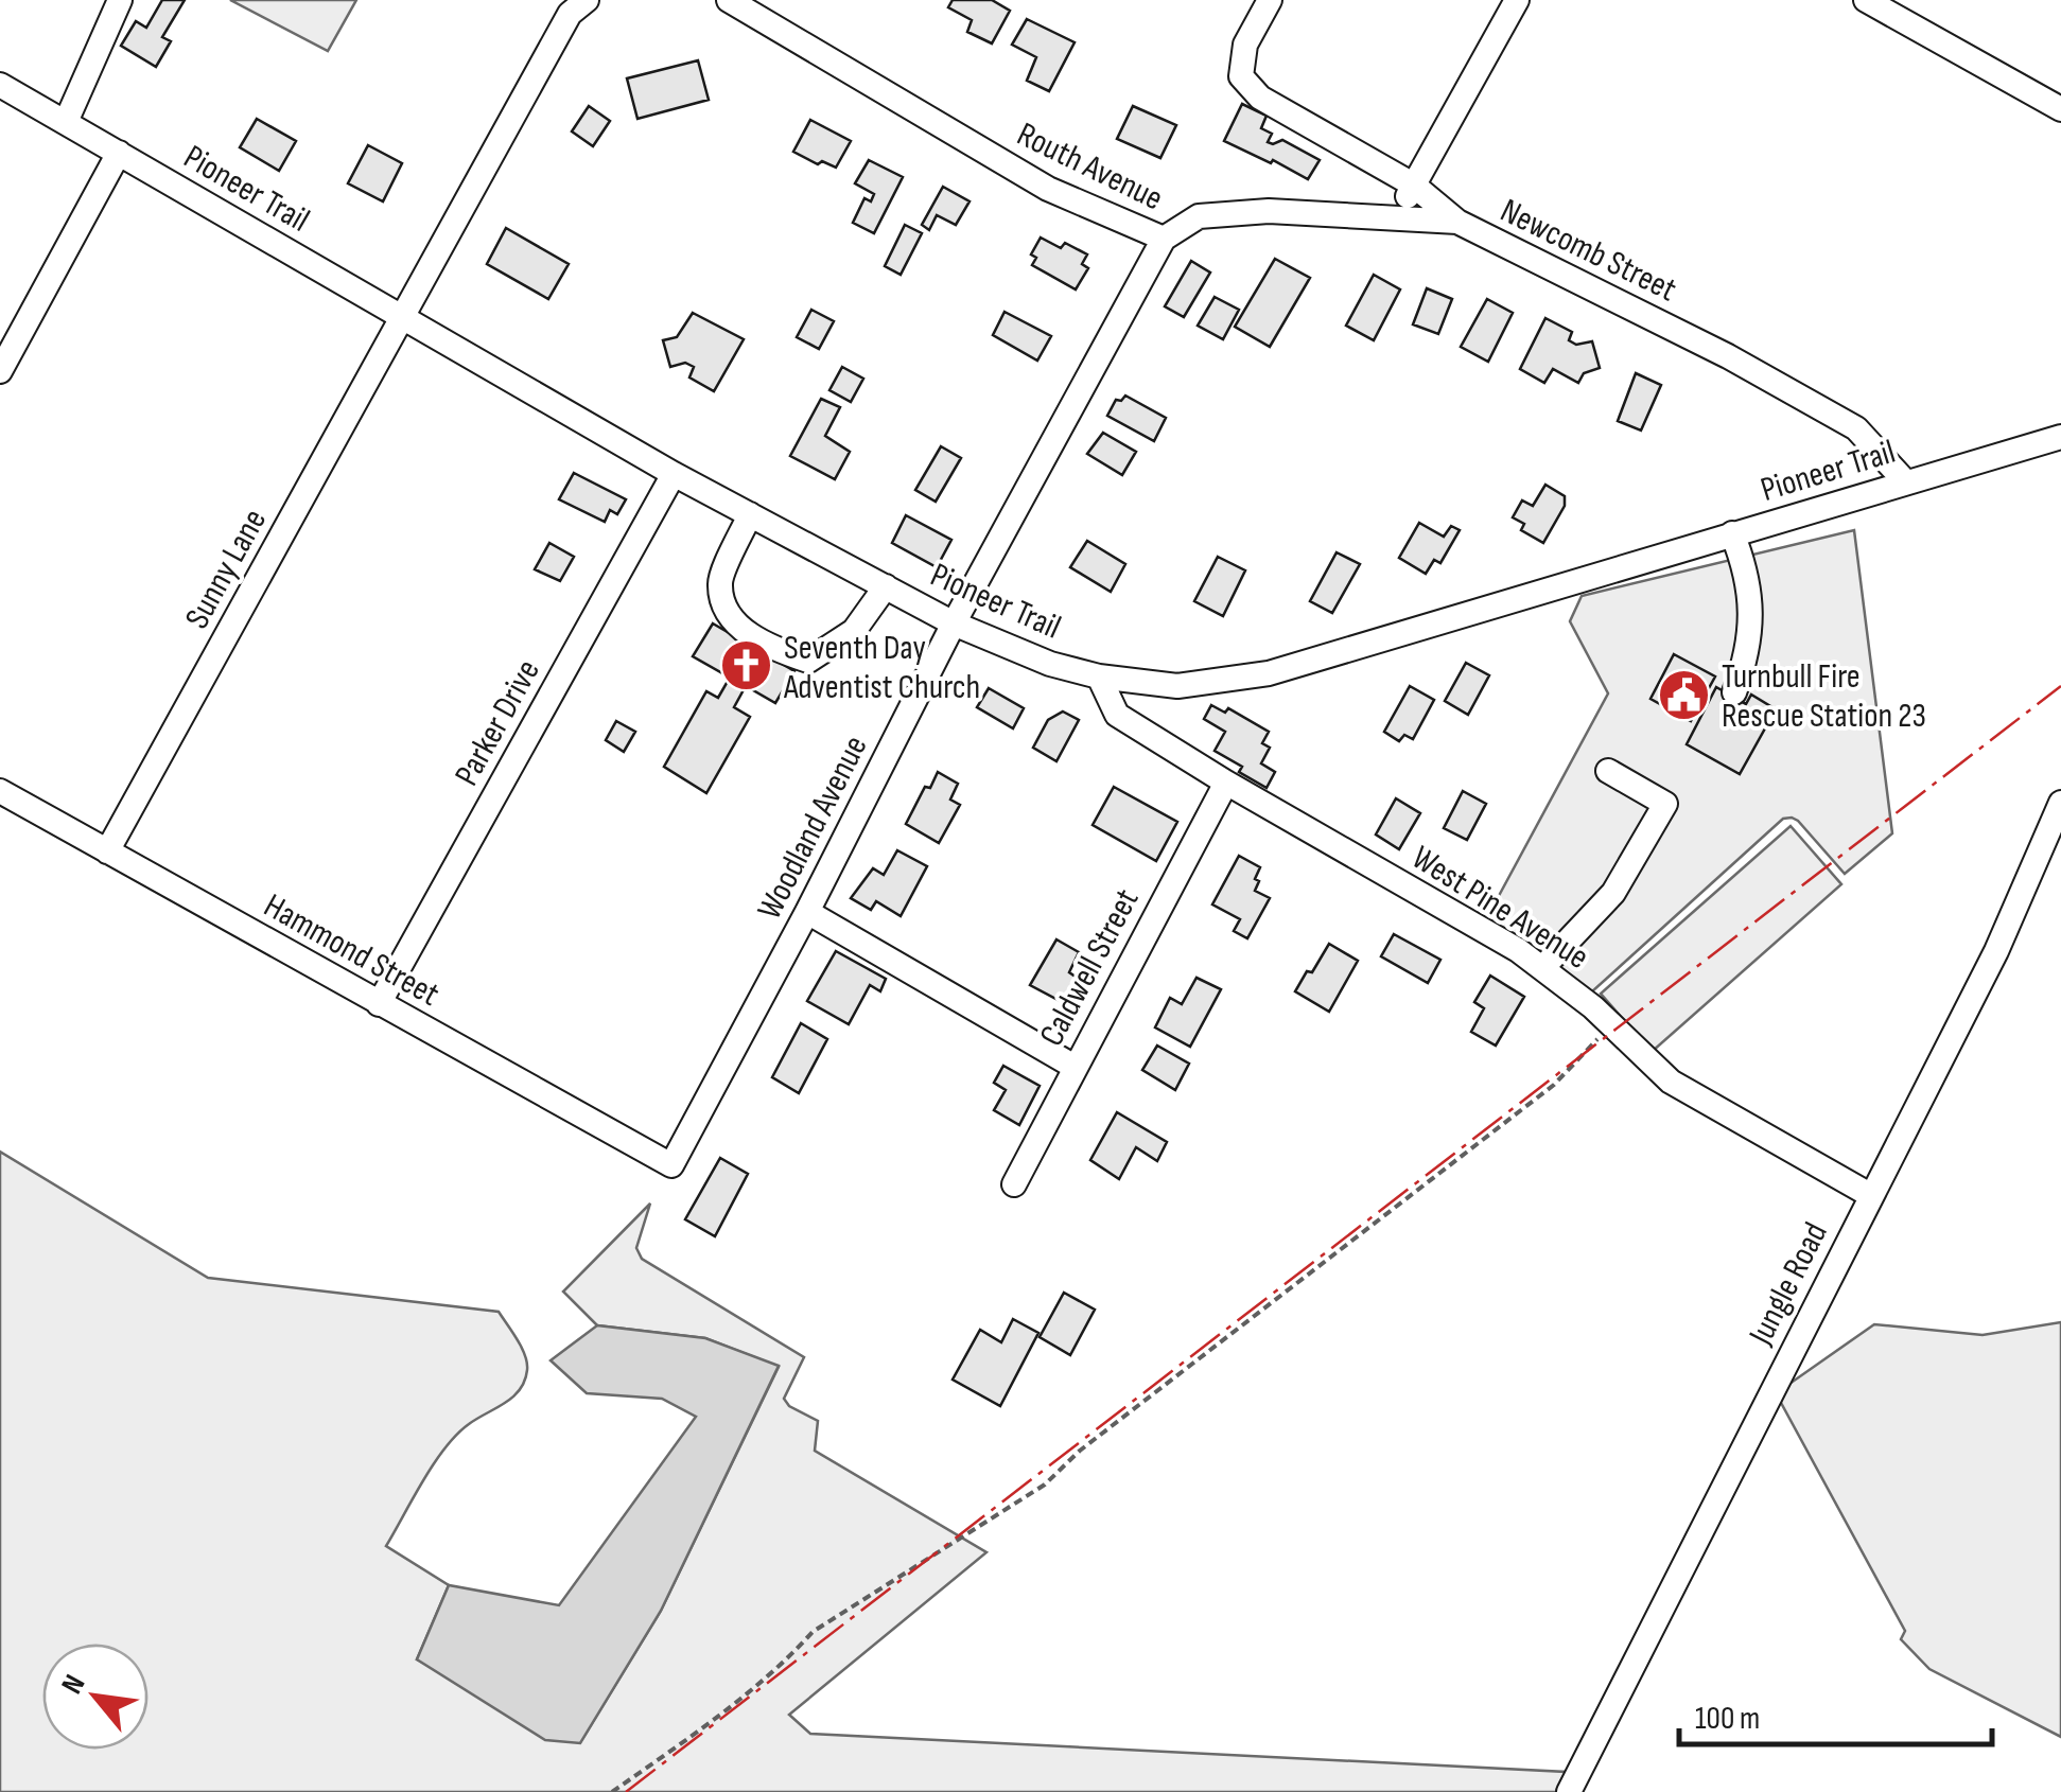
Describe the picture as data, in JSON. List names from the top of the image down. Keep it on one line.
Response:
{"streets":{"street":["Routh Avenue","Pioneer Trail","Newcomb Street","Sunny Lane","Parker Drive","Woodland Avenue","West Pine Avenue","Hammond Street","Caldwell Street","Jungle Road"]},"crossings":[["Routh Avenue","Newcomb Street"],["Routh Avenue","Woodland Avenue"],["Pioneer Trail","Newcomb Street"],["Pioneer Trail","Sunny Lane"],["Pioneer Trail","Parker Drive"],["Pioneer Trail","Woodland Avenue"],["Pioneer Trail","West Pine Avenue"],["Sunny Lane","Hammond Street"],["Parker Drive","Hammond Street"],["Woodland Avenue","Hammond Street"],["West Pine Avenue","Caldwell Street"],["West Pine Avenue","Jungle Road"]],"places":{"church":["Seventh Day Adventist Church"],"public building":["Turnbull Fire Rescue Station 23"]},"scale_bar":"100 m","north":"top left"}
